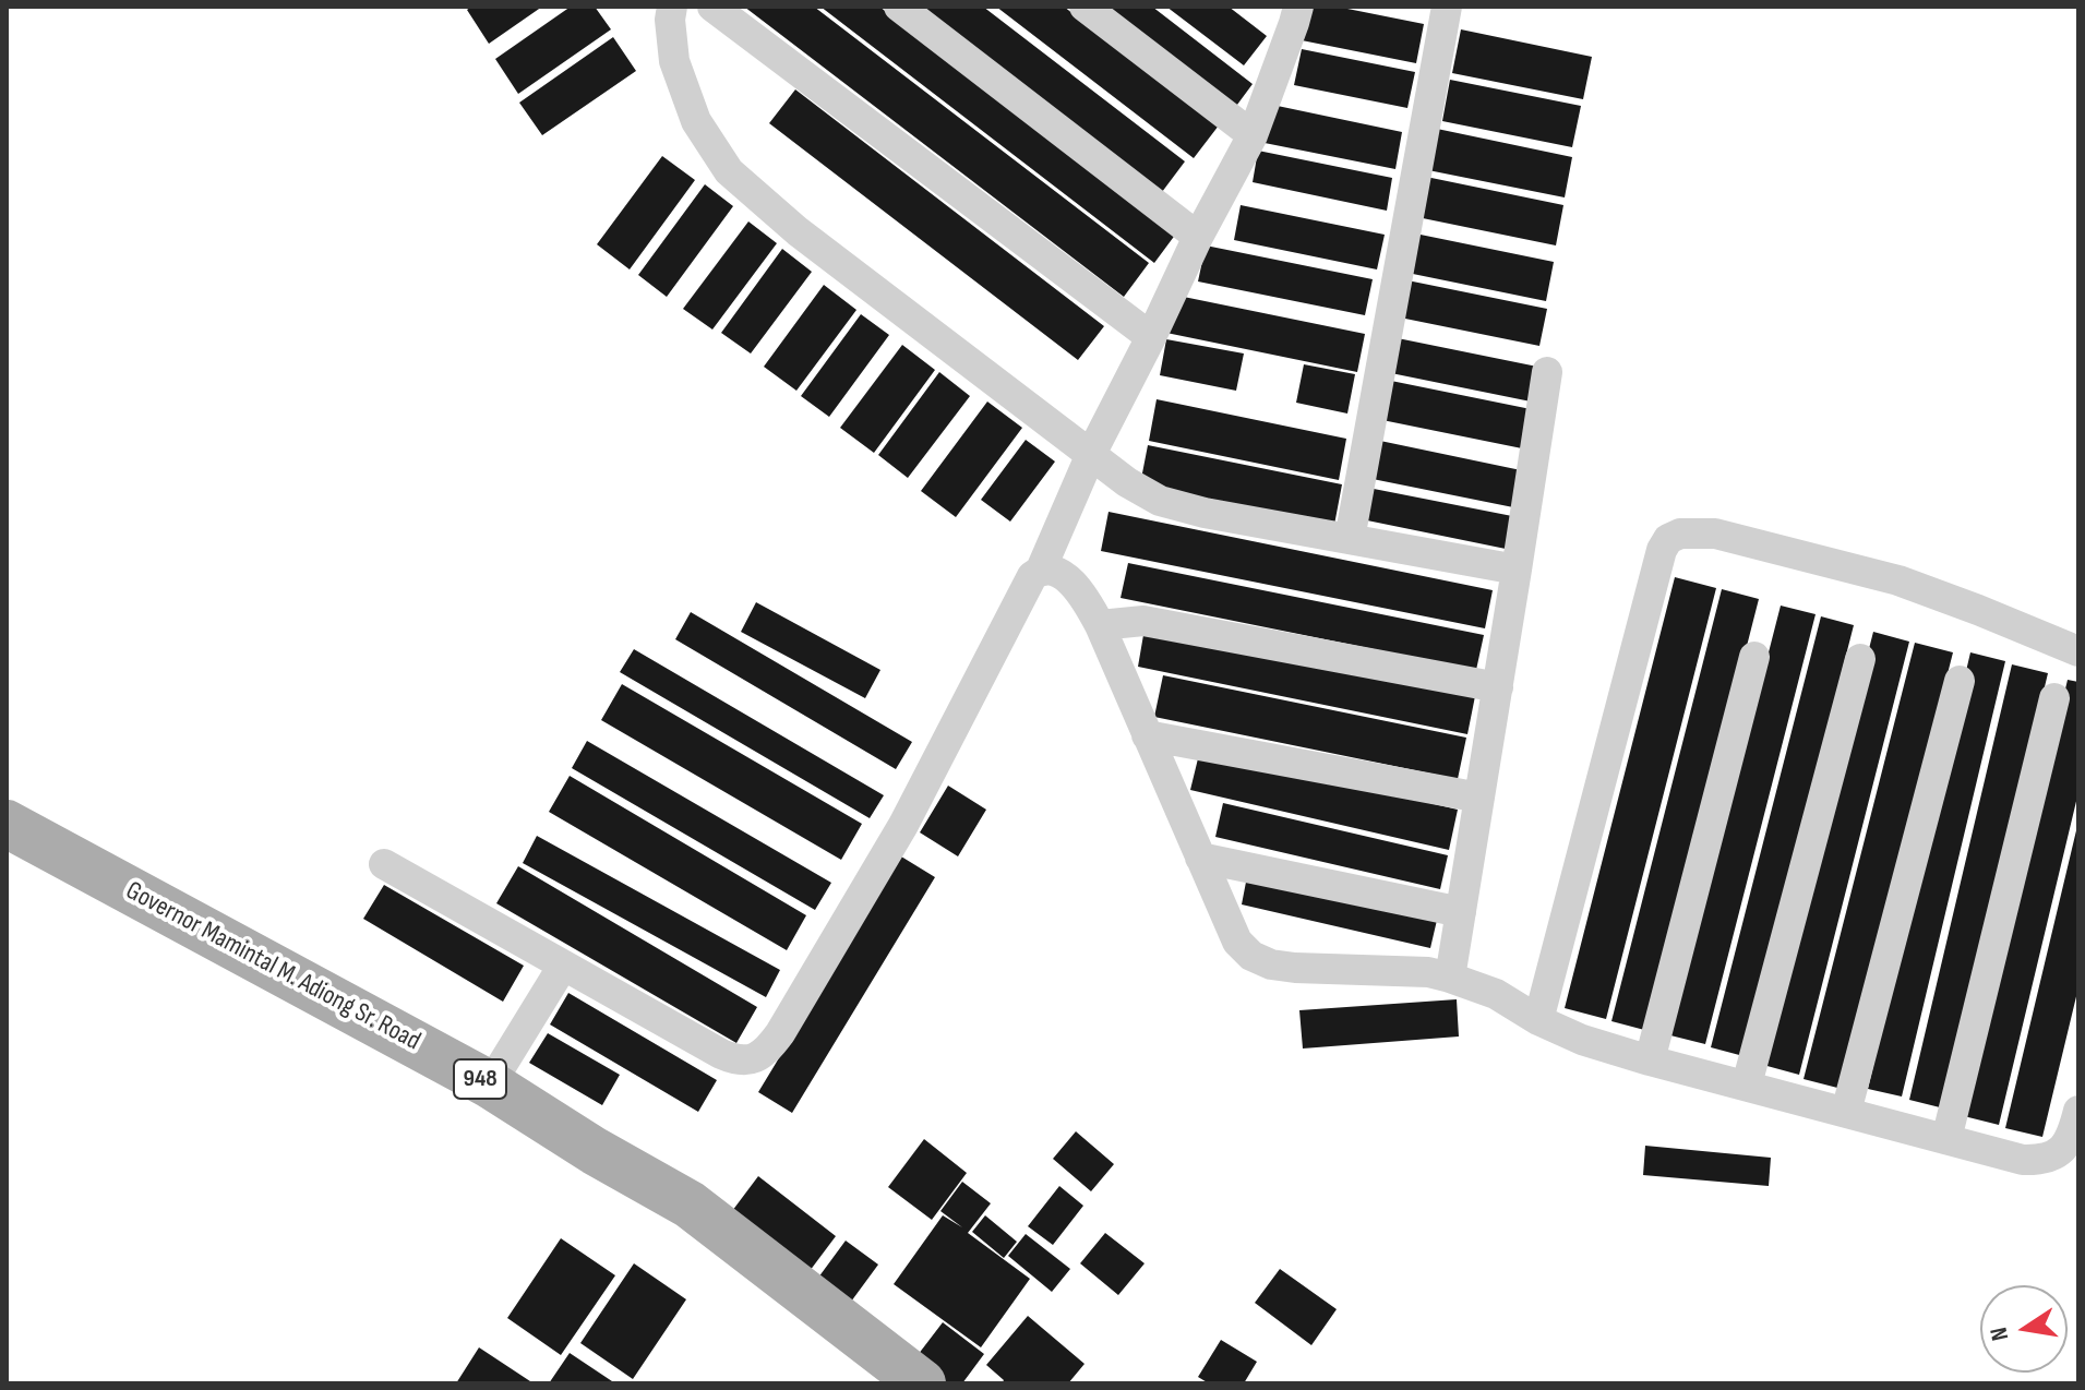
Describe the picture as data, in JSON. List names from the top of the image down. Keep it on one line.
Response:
{"streets":{"main road":["Governor Mamintal M. Adiong Sr. Road","948"]},"north":"left"}
